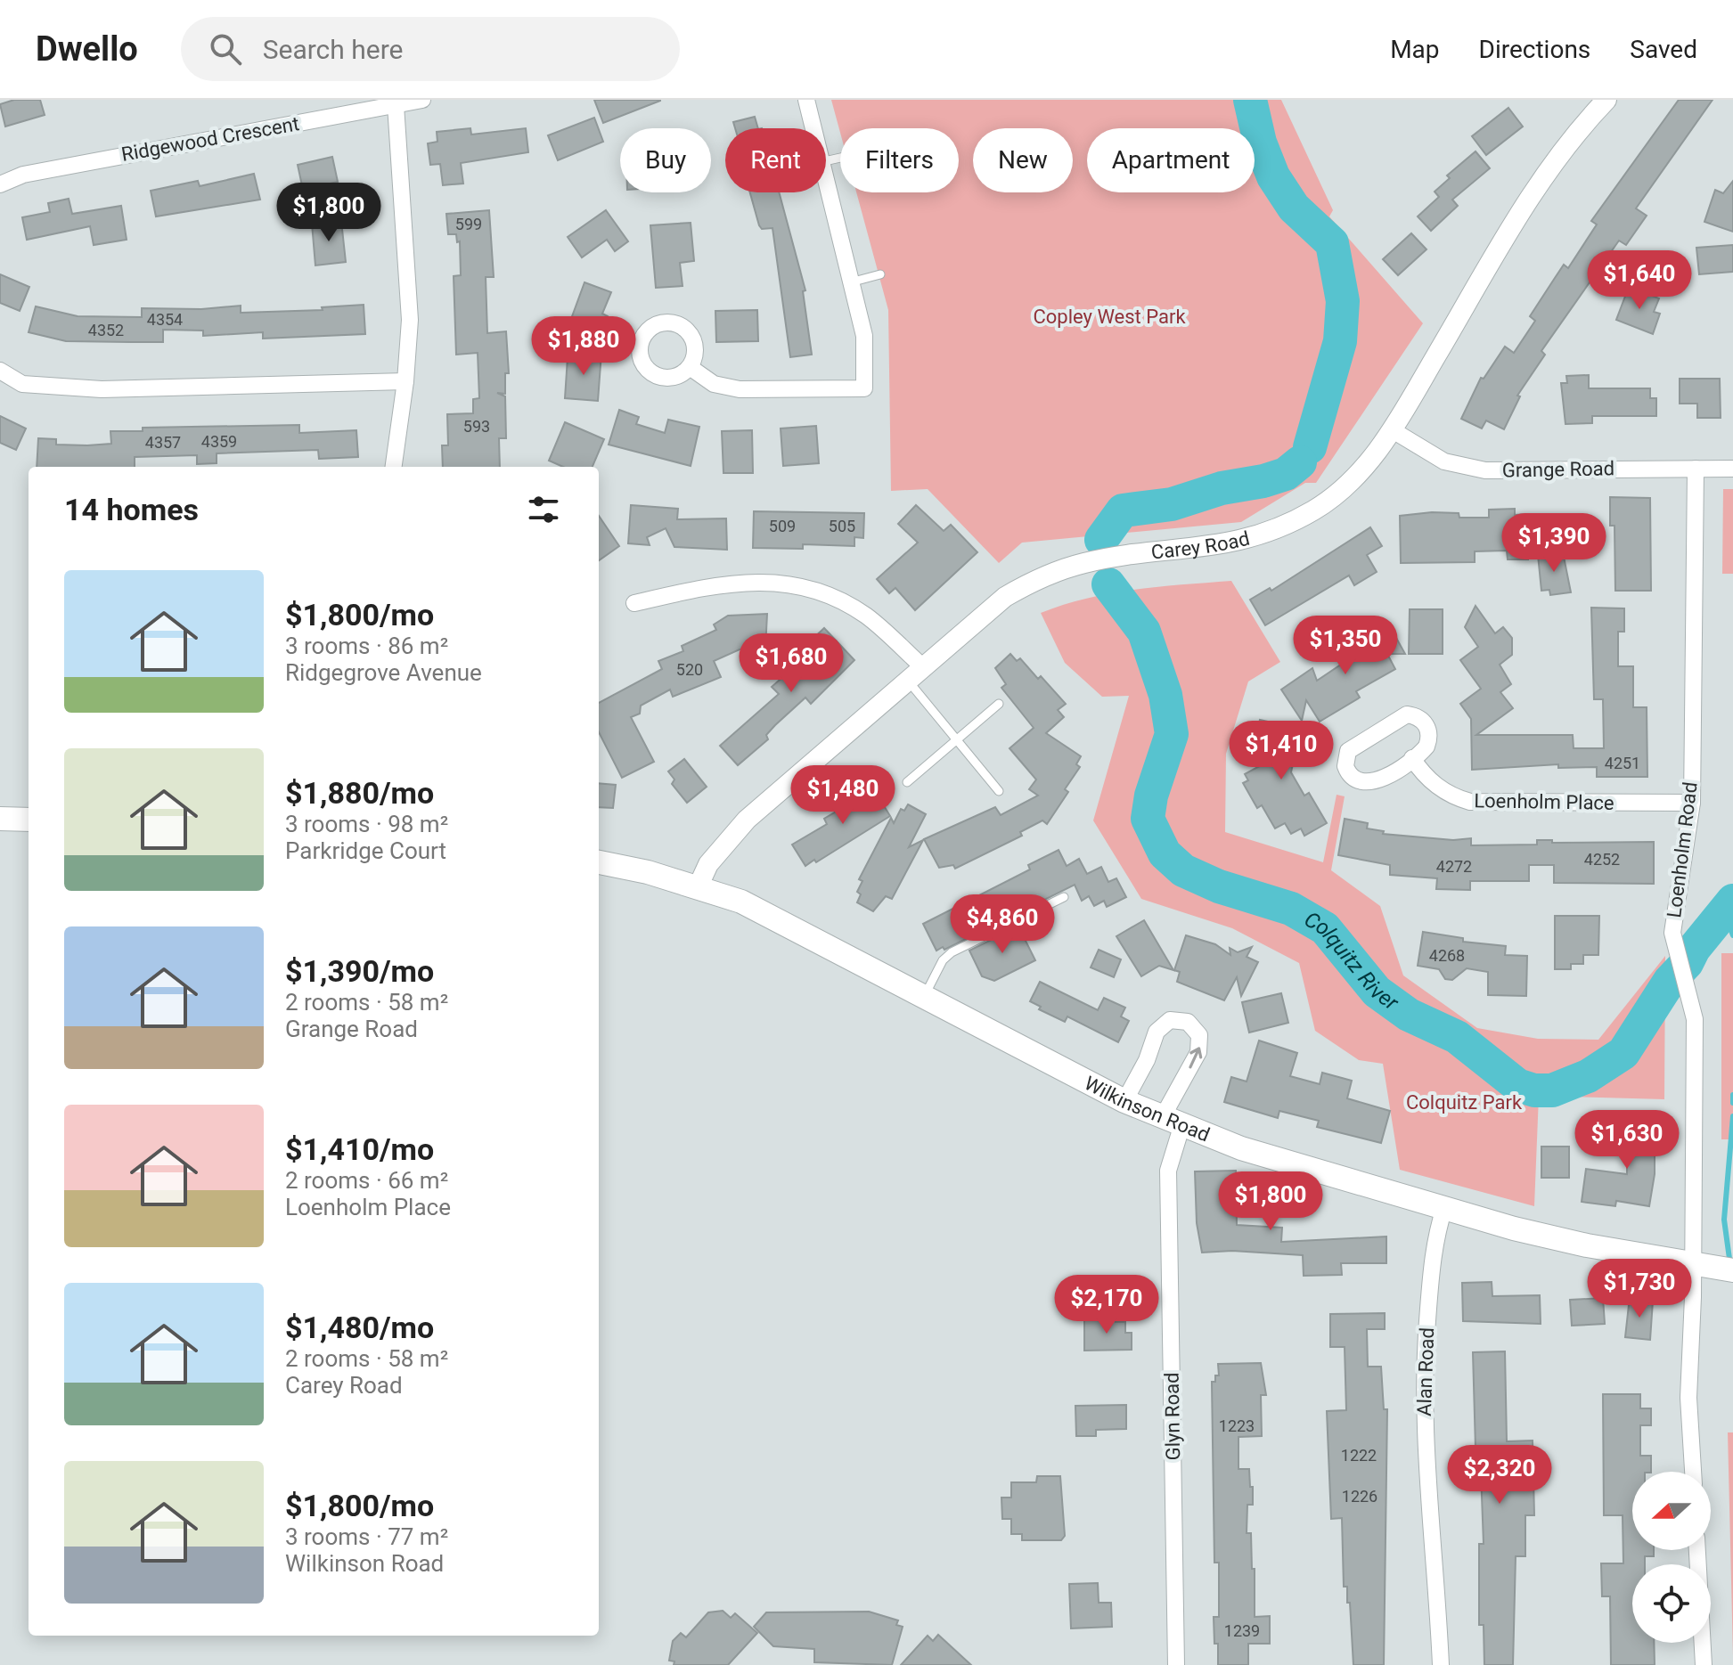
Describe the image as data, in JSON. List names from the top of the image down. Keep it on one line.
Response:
{"streets":{"main road":["Wilkinson Road"],"street":["Ridgewood Crescent","Grange Road","Carey Road","Loenholm Place","Loenholm Road","Alan Road","Glyn Road"]},"crossings":[["Grange Road","Carey Road"],["Grange Road","Loenholm Road"],["Carey Road","Wilkinson Road"],["Loenholm Place","Loenholm Road"],["Loenholm Road","Wilkinson Road"],["Wilkinson Road","Alan Road"],["Wilkinson Road","Glyn Road"]],"water":["Colquitz River"],"parks":["Copley West Park","Colquitz Park"],"house_numbers":["599","4354","4352","593","4359","4357","509","505","520","4251","4252","4272","4268","1223","1222","1226","1239"],"north":"left","page":{"header":"Dwello","search":"Search here","nav":["Map","Directions","Saved"],"chip":["Buy","Rent","Filters","New","Apartment"],"price":["$1,800","$1,640","$1,880","$1,390","$1,350","$1,680","$1,410","$1,480","$4,860","$1,630","$1,800","$1,730","$2,170","$2,320"],"heading":"14 homes","list":[{"name":"$1,800/mo","note":"3 rooms · 86 m² · Ridgegrove Avenue"},{"name":"$1,880/mo","note":"3 rooms · 98 m² · Parkridge Court"},{"name":"$1,390/mo","note":"2 rooms · 58 m² · Grange Road"},{"name":"$1,410/mo","note":"2 rooms · 66 m² · Loenholm Place"},{"name":"$1,480/mo","note":"2 rooms · 58 m² · Carey Road"},{"name":"$1,800/mo","note":"3 rooms · 77 m² · Wilkinson Road"}]}}
